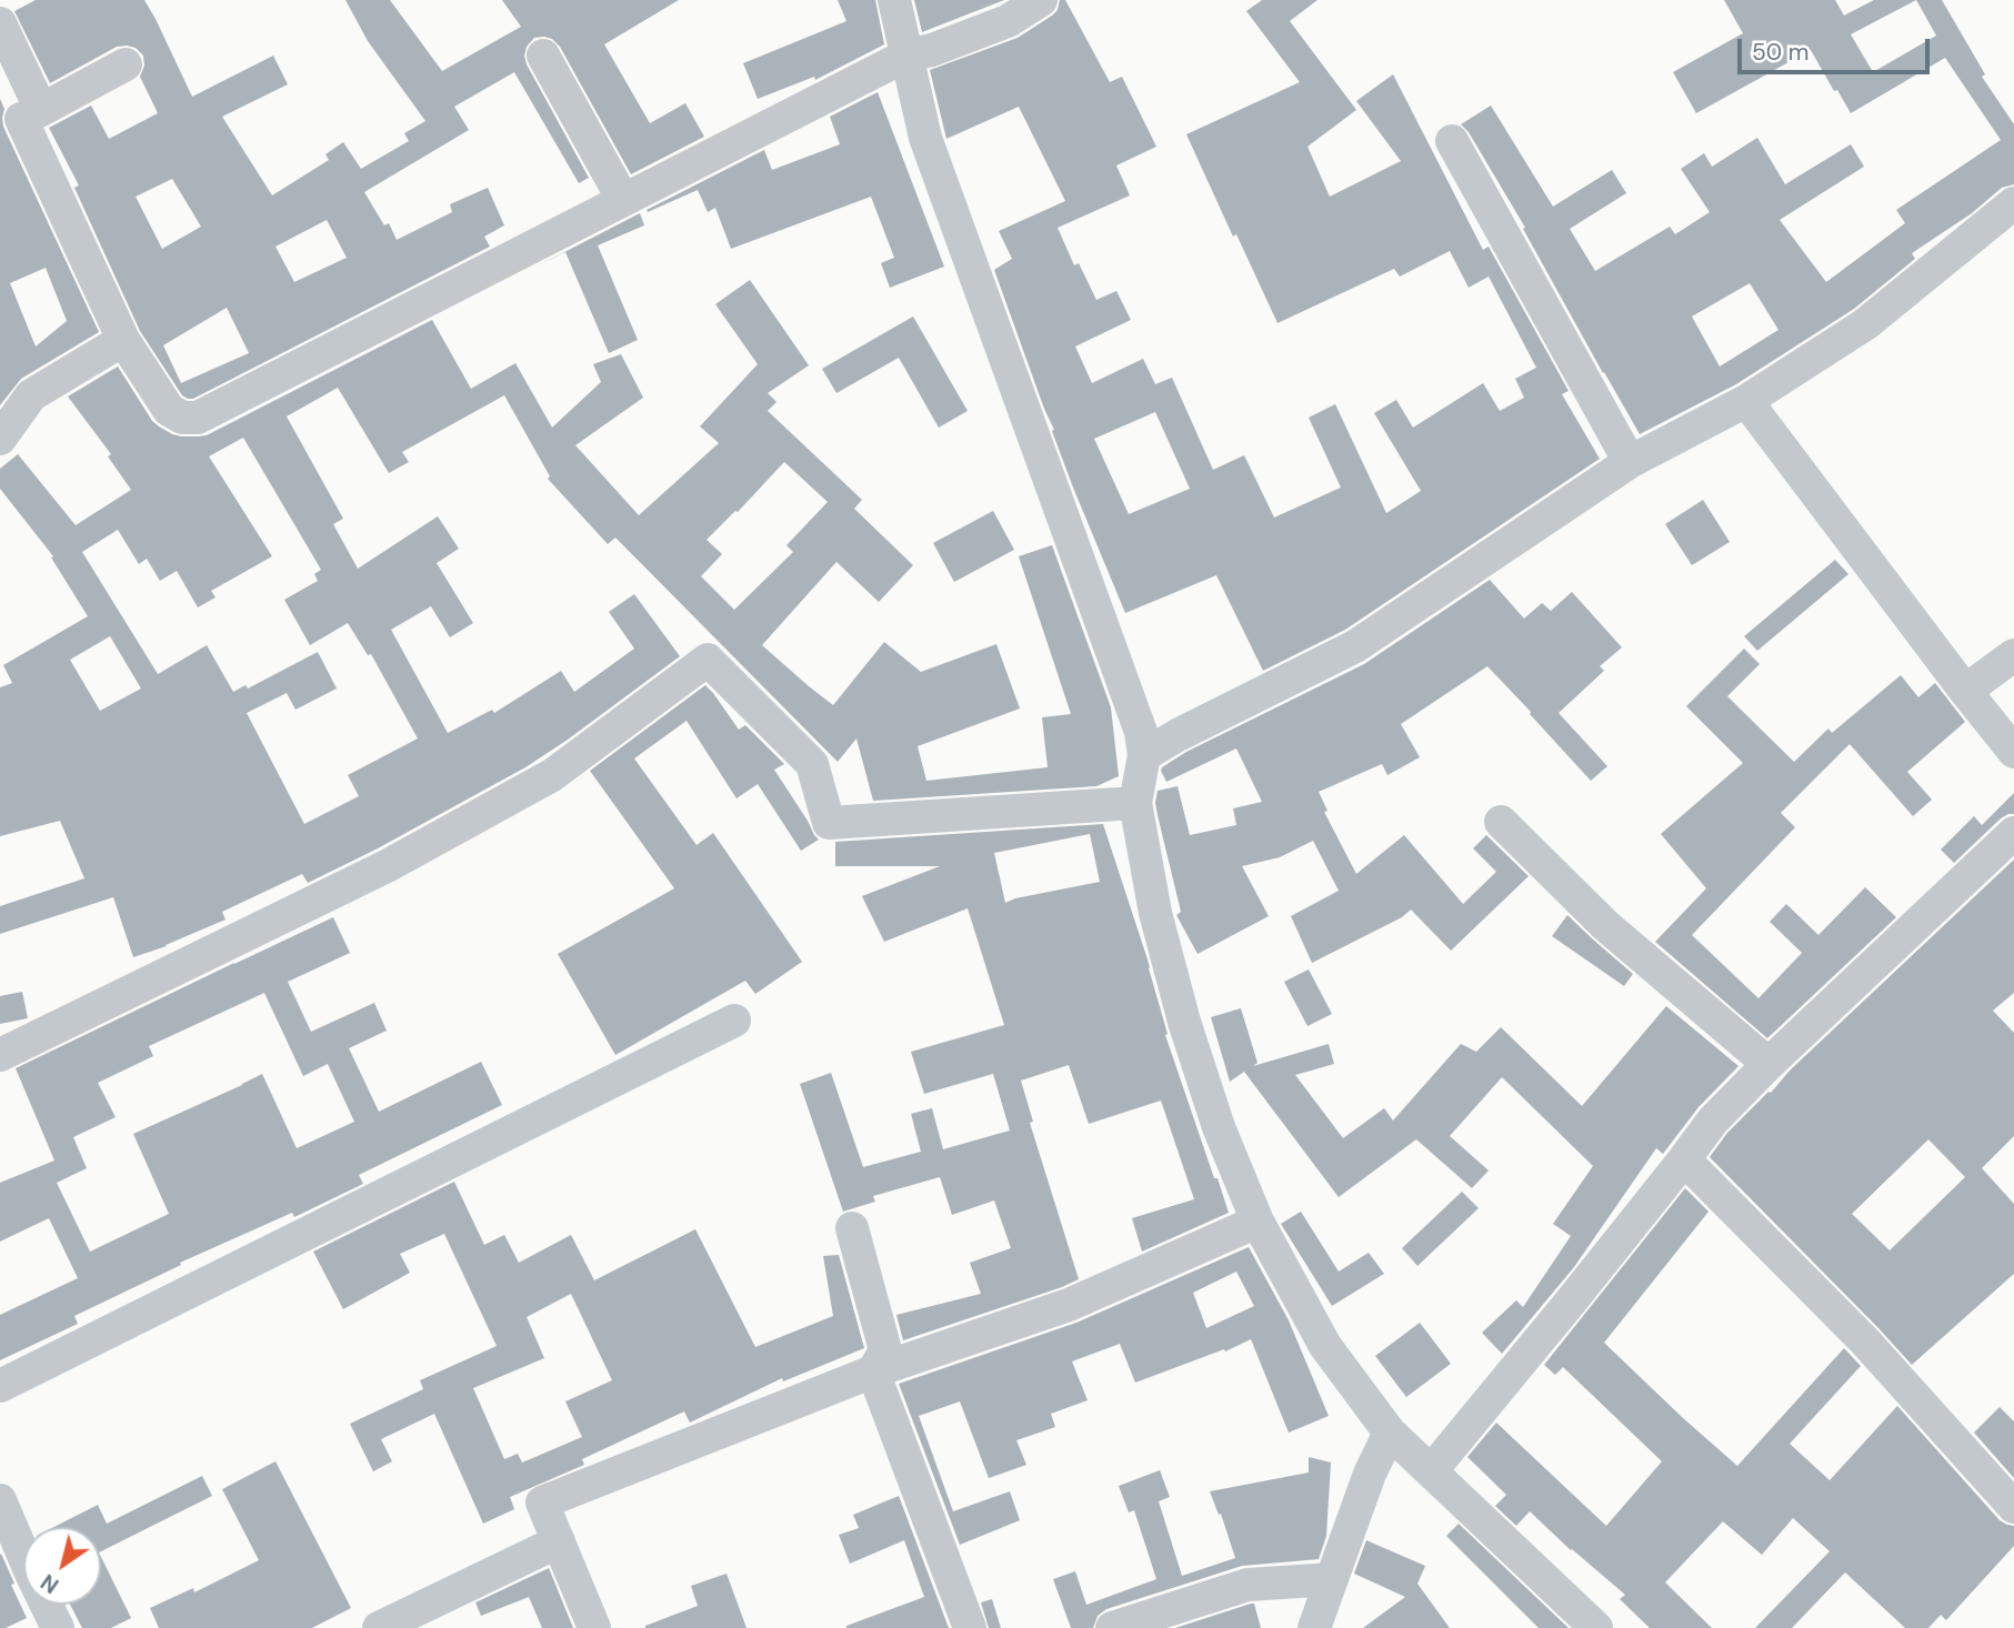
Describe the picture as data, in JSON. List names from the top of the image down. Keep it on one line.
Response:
{"scale_bar":"50 m","north":"bottom left"}
